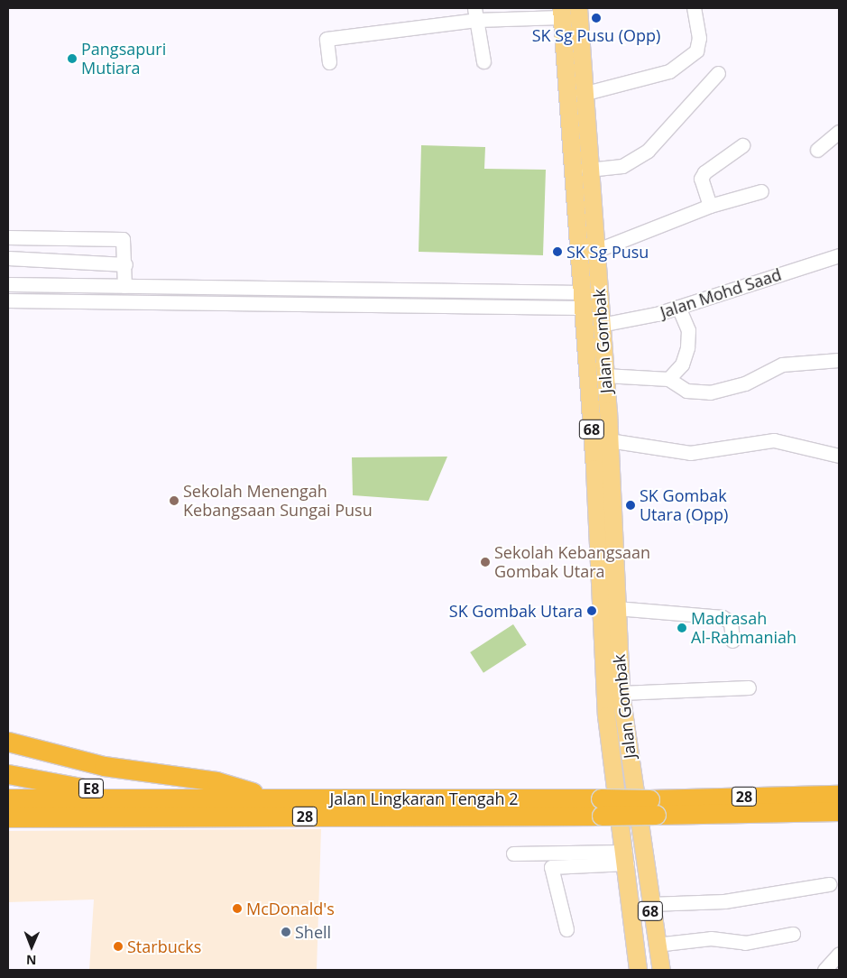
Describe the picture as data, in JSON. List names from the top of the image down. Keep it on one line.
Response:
{"streets":{"highway":["E8","28","Jalan Lingkaran Tengah 2"],"main road":["Jalan Gombak","68"],"street":["Jalan Mohd Saad"]},"crossings":[["Jalan Mohd Saad","Jalan Gombak"],["E8","Jalan Lingkaran Tengah 2"]],"places":["SK Sg Pusu (Opp)","Pangsapuri Mutiara","SK Sg Pusu","Sekolah Menengah Kebangsaan Sungai Pusu","SK Gombak Utara (Opp)","Sekolah Kebangsaan Gombak Utara","SK Gombak Utara","Madrasah Al-Rahmaniah","McDonald's","Shell","Starbucks"],"north":"bottom"}
